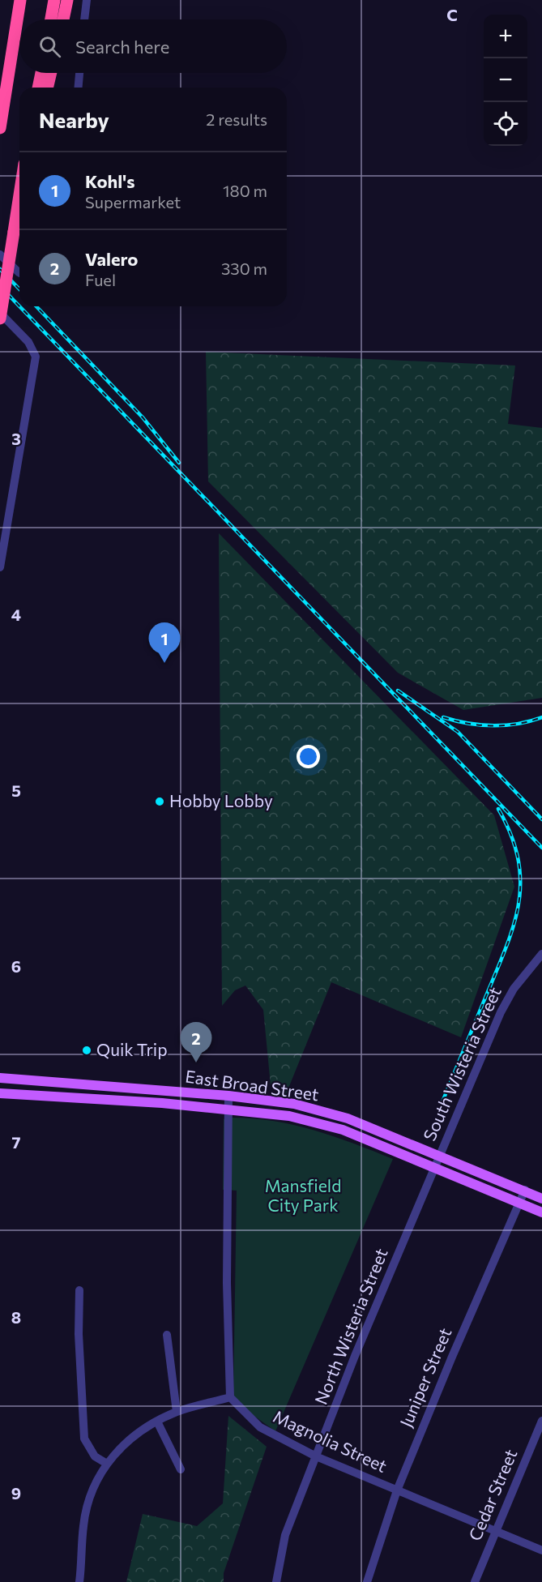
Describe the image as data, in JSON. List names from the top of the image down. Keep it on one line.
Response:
{"streets":{"main road":["East Broad Street"],"street":["South Wisteria Street","North Wisteria Street","Juniper Street","Magnolia Street","Cedar Street"]},"crossings":[["South Wisteria Street","East Broad Street"],["South Wisteria Street","North Wisteria Street"],["East Broad Street","North Wisteria Street"],["East Broad Street","Juniper Street"],["North Wisteria Street","Magnolia Street"],["Juniper Street","Magnolia Street"],["Magnolia Street","Cedar Street"]],"parks":["Mansfield City Park"],"places":["Hobby Lobby","Quik Trip"],"page":{"map_buttons":["+","−"],"search":"Search here","heading":["Nearby","2 results"],"list":[{"mark":"1","name":"Kohl's","note":"Supermarket","value":"180 m"},{"mark":"2","name":"Valero","note":"Fuel","value":"330 m"}],"pins":["1","2"]},"grid":{"columns":["C"],"rows":["3","4","5","6","7","8","9"]}}
